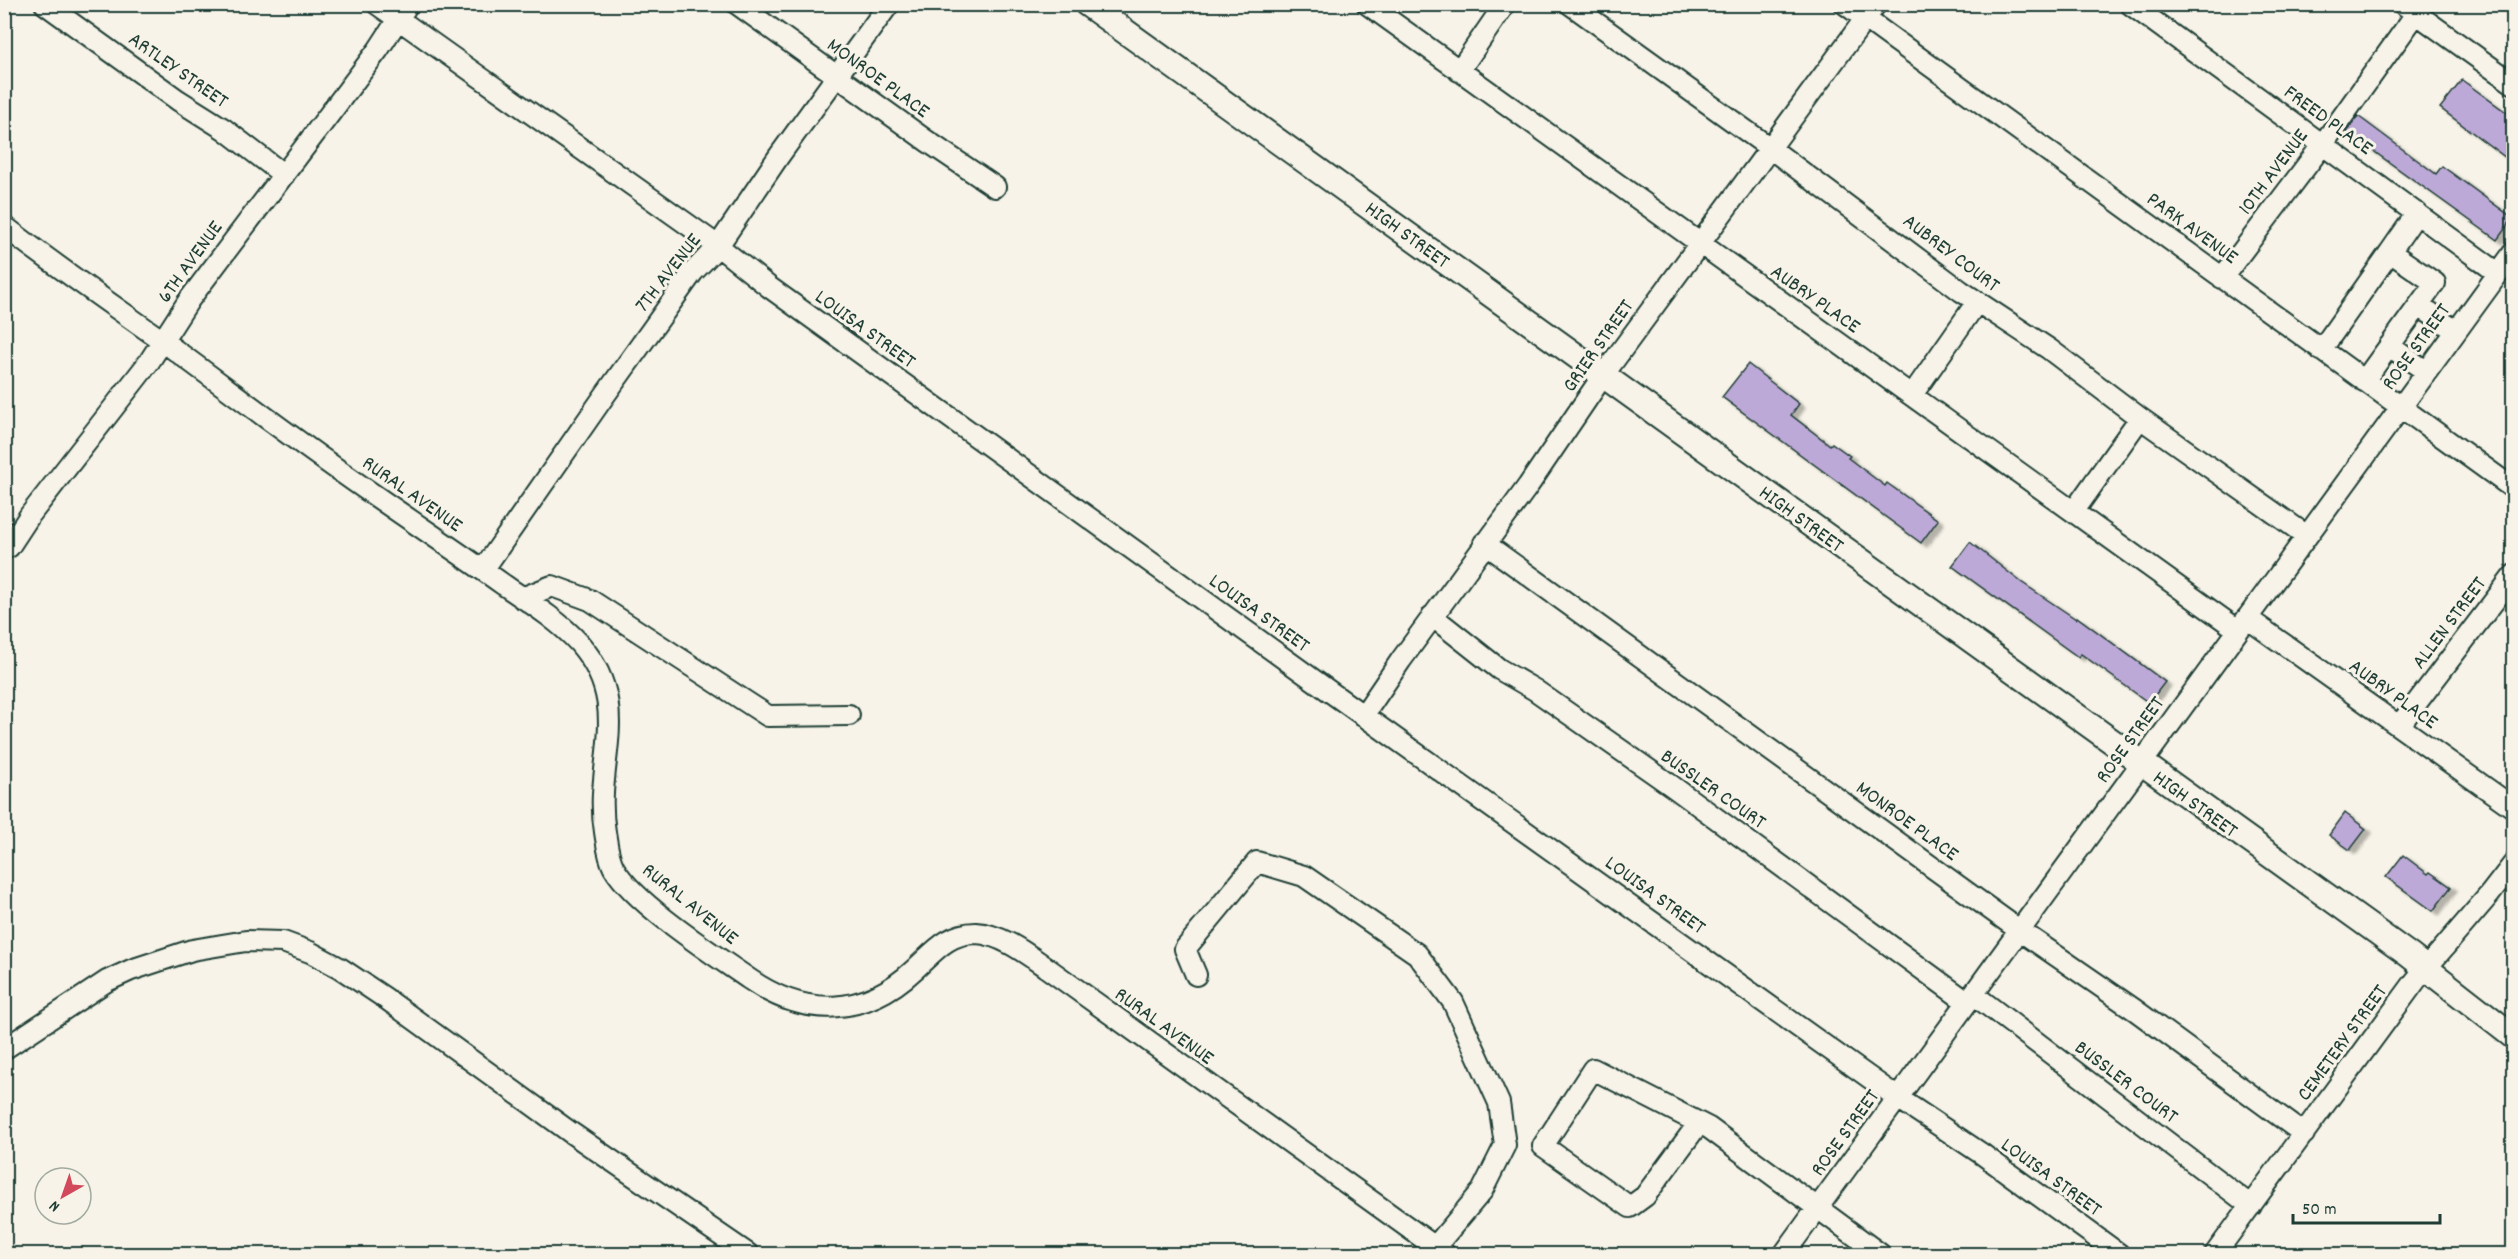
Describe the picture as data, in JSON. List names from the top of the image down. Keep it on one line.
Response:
{"streets":{"main road":["HIGH STREET"],"street":["ARTLEY STREET","MONROE PLACE","FREED PLACE","10TH AVENUE","PARK AVENUE","AUBREY COURT","6TH AVENUE","7TH AVENUE","AUBRY PLACE","LOUISA STREET","GRIER STREET","ROSE STREET","RURAL AVENUE","ALLEN STREET","BUSSLER COURT","CEMETERY STREET"]},"crossings":[["ARTLEY STREET","6TH AVENUE"],["MONROE PLACE","7TH AVENUE"],["MONROE PLACE","GRIER STREET"],["MONROE PLACE","ROSE STREET"],["MONROE PLACE","CEMETERY STREET"],["FREED PLACE","10TH AVENUE"],["FREED PLACE","ROSE STREET"],["10TH AVENUE","PARK AVENUE"],["PARK AVENUE","GRIER STREET"],["PARK AVENUE","ROSE STREET"],["HIGH STREET","GRIER STREET"],["HIGH STREET","ROSE STREET"],["HIGH STREET","CEMETERY STREET"],["AUBREY COURT","GRIER STREET"],["AUBREY COURT","ROSE STREET"],["6TH AVENUE","LOUISA STREET"],["6TH AVENUE","RURAL AVENUE"],["7TH AVENUE","LOUISA STREET"],["7TH AVENUE","RURAL AVENUE"],["AUBRY PLACE","GRIER STREET"],["AUBRY PLACE","ROSE STREET"],["AUBRY PLACE","ALLEN STREET"],["LOUISA STREET","GRIER STREET"],["LOUISA STREET","ROSE STREET"],["GRIER STREET","BUSSLER COURT"],["ROSE STREET","BUSSLER COURT"],["BUSSLER COURT","CEMETERY STREET"]],"scale_bar":"50 m","north":"bottom left"}
